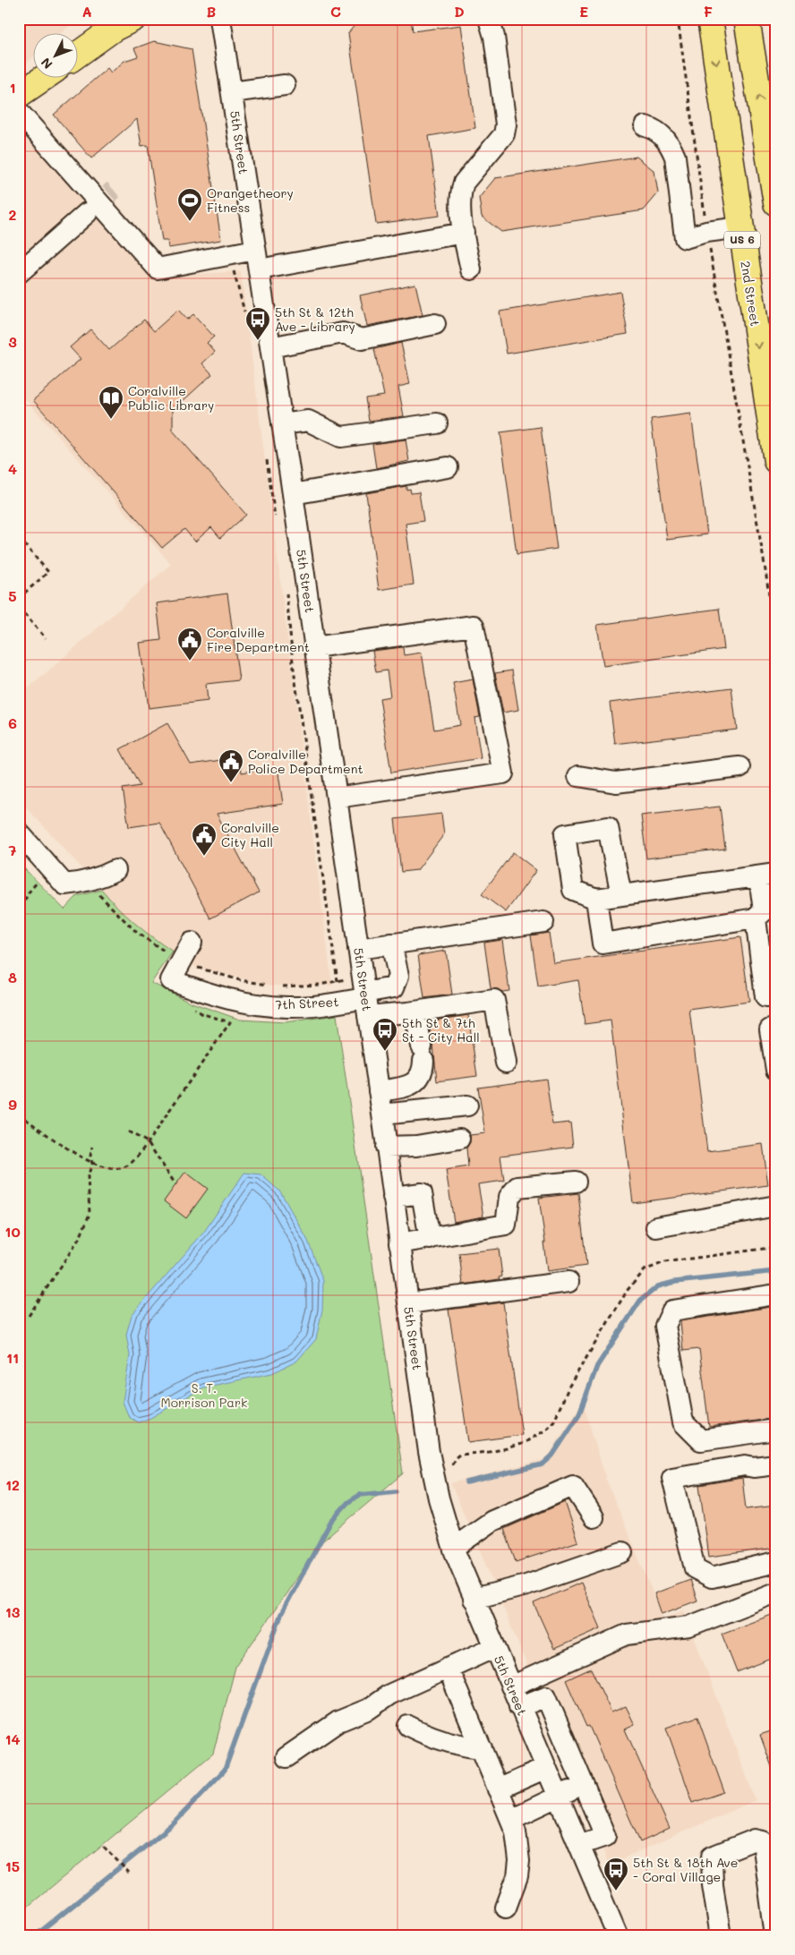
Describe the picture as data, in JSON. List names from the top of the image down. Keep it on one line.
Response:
{"streets":{"main road":["US 6","2nd Street"],"street":["5th Street","7th Street"]},"crossings":[["5th Street","7th Street"]],"parks":["S. T. Morrison Park"],"places":{"sports":["Orangetheory Fitness"],"bus stop":["5th St & 12th Ave - Library","5th St & 7th St - City Hall","5th St & 18th Ave - Coral Village"],"library":["Coralville Public Library"],"public building":["Coralville Fire Department","Coralville Police Department","Coralville City Hall"]},"north":"bottom left","grid":{"columns":["A","B","C","D","E","F"],"rows":["1","2","3","4","5","6","7","8","9","10","11","12","13","14","15"]}}
